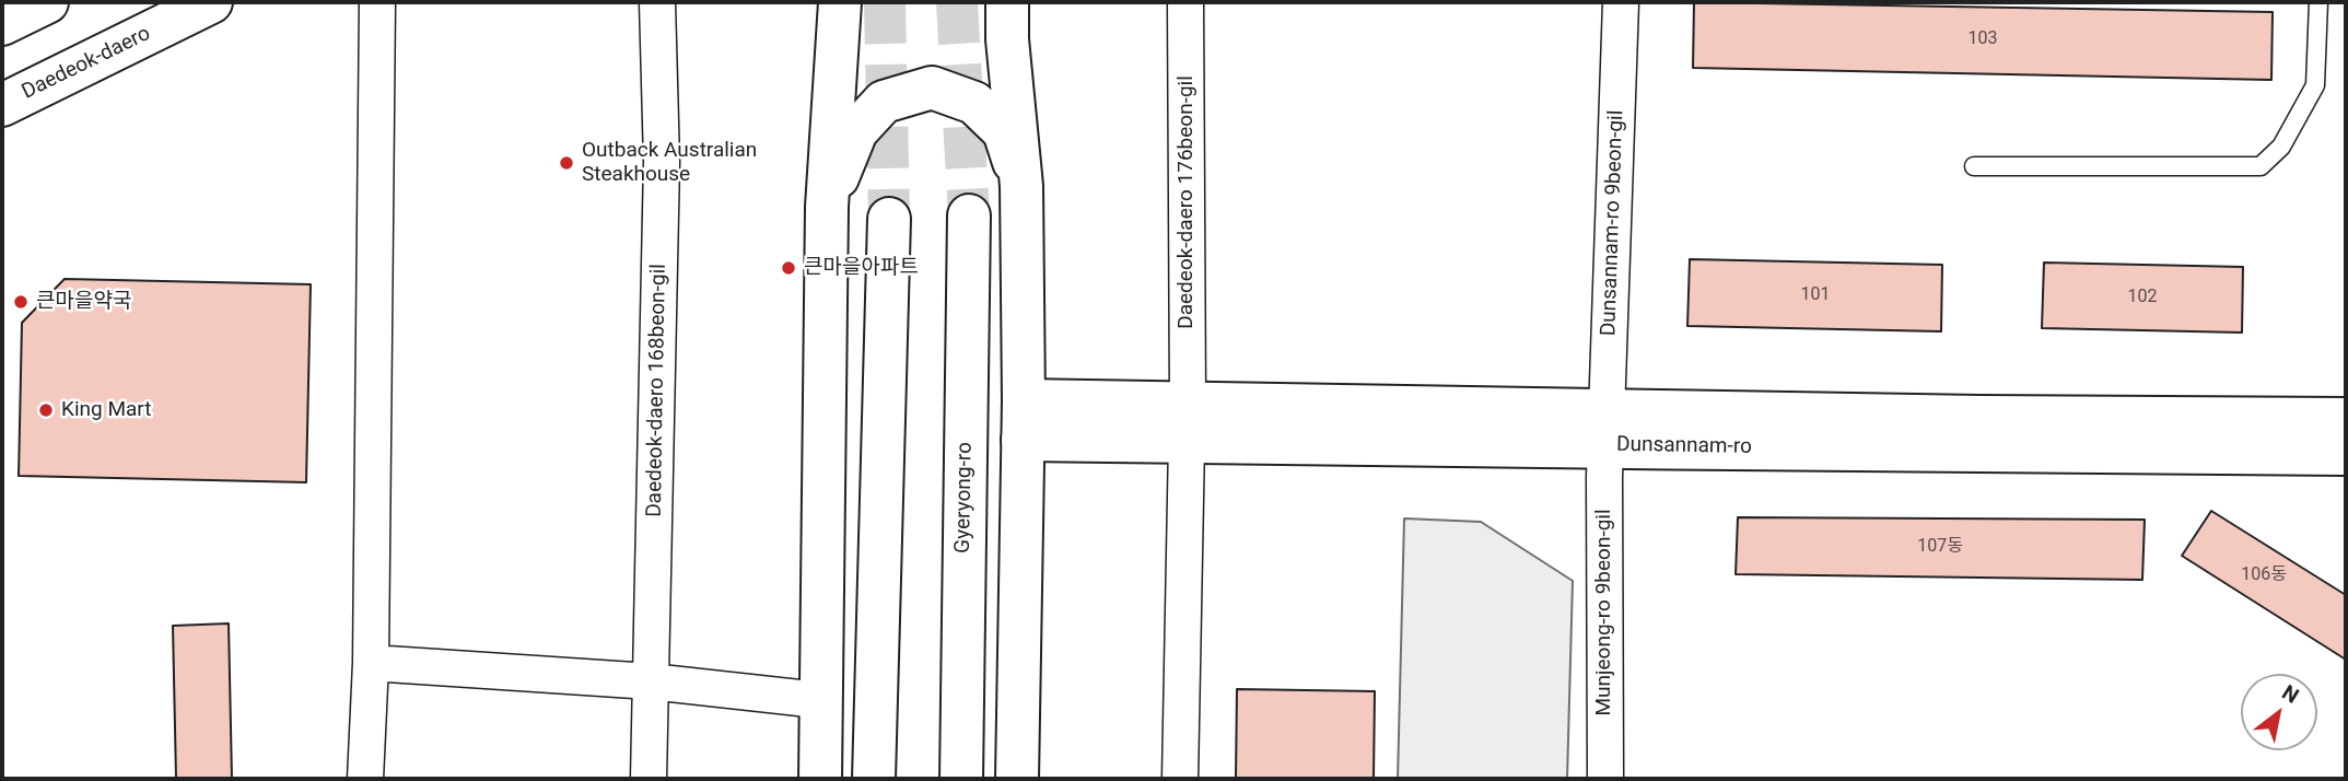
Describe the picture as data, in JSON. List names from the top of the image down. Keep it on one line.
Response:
{"streets":{"main road":["Daedeok-daero","Dunsannam-ro","Gyeryong-ro"],"street":["Daedeok-daero 176beon-gil","Dunsannam-ro 9beon-gil","Daedeok-daero 168beon-gil","Munjeong-ro 9beon-gil"]},"crossings":[["Daedeok-daero 176beon-gil","Dunsannam-ro"],["Dunsannam-ro 9beon-gil","Dunsannam-ro"],["Dunsannam-ro 9beon-gil","Munjeong-ro 9beon-gil"],["Dunsannam-ro","Munjeong-ro 9beon-gil"]],"places":["Outback Australian Steakhouse","큰마을아파트","큰마을약국","King Mart"],"house_numbers":["103","101","102","107동","106동"],"north":"top right"}
